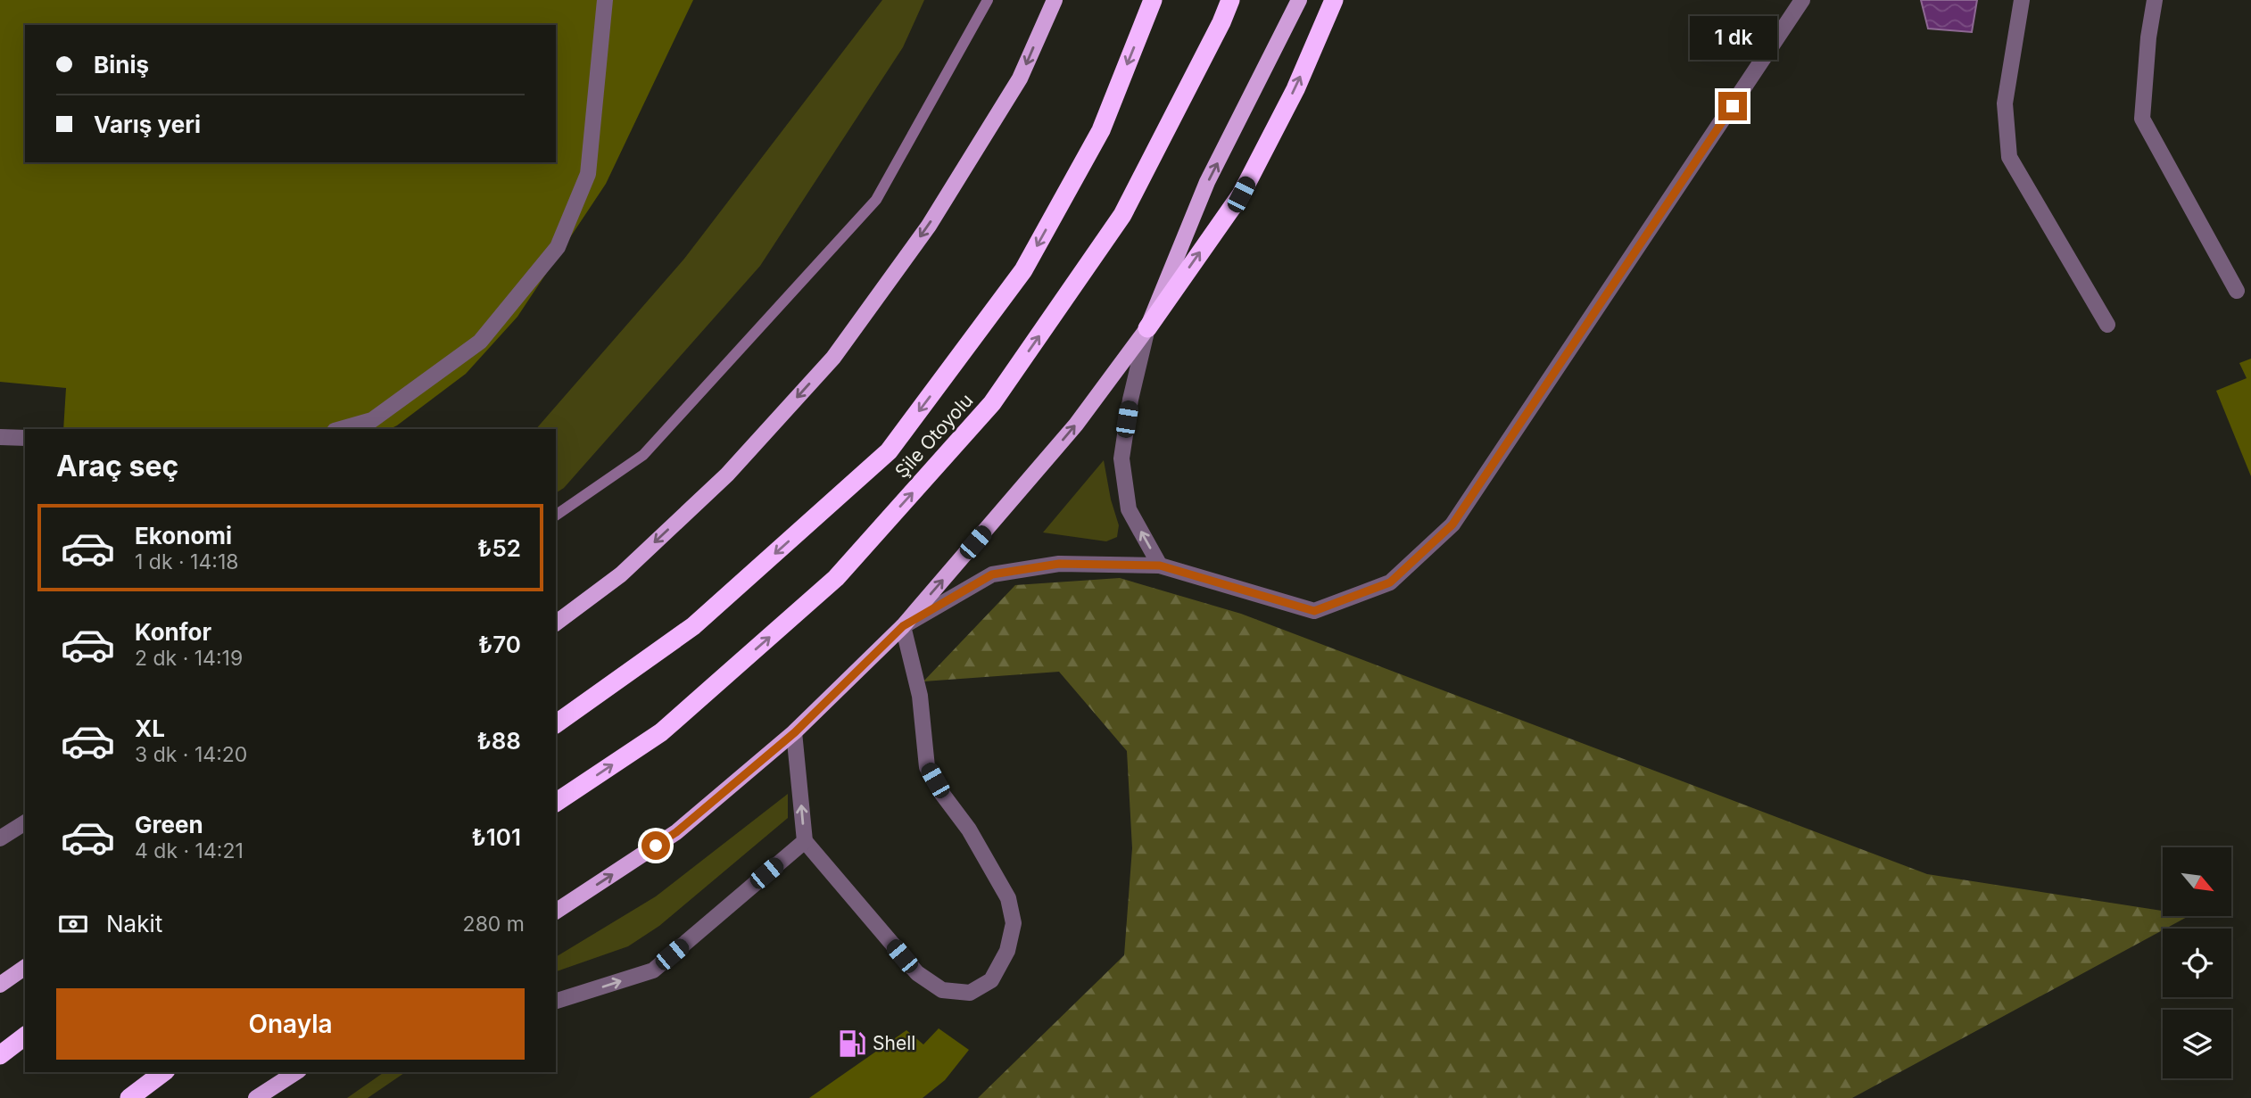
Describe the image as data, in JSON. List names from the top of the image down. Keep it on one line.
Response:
{"streets":{"highway":["Şile Otoyolu"]},"places":{"fuel station":["Shell"]},"north":"bottom right","page":{"bubble":"1 dk","banner":["Biniş","Varış yeri"],"heading":"Araç seç","list":[{"name":"Ekonomi","note":"1 dk · 14:18","value":"₺52"},{"name":"Konfor","note":"2 dk · 14:19","value":"₺70"},{"name":"XL","note":"3 dk · 14:20","value":"₺88"},{"name":"Green","note":"4 dk · 14:21","value":"₺101"}],"pay":["Nakit","280 m"],"buttons":"Onayla"}}
